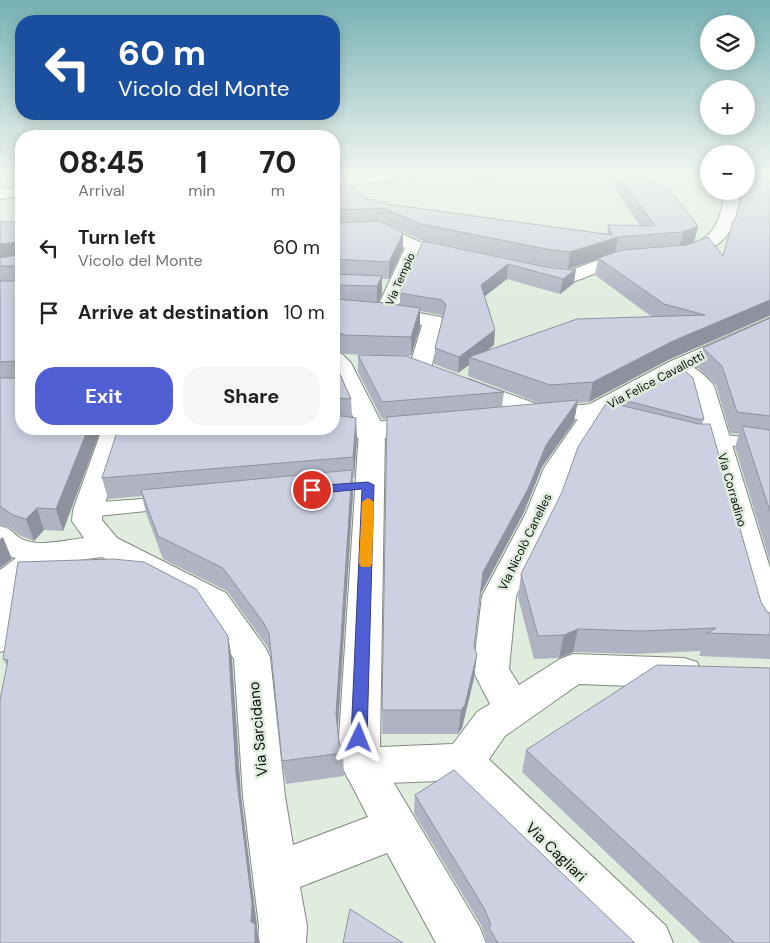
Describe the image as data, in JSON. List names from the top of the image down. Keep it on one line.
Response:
{"streets":{"street":["Via Tempio","Via Felice Cavallotti","Via Corradino","Via Nicolò Canelles","Via Sarcidano","Via Cagliari"]},"crossings":[["Via Felice Cavallotti","Via Corradino"],["Via Felice Cavallotti","Via Nicolò Canelles"]],"page":{"map_buttons":["+","−"],"turn":["60 m","Vicolo del Monte"],"eta":["08:45","Arrival","1","min","70","m"],"list":[{"name":"Turn left","note":"Vicolo del Monte","value":"60 m"},{"name":"Arrive at destination","value":"10 m"}],"buttons":["Exit","Share"]}}
